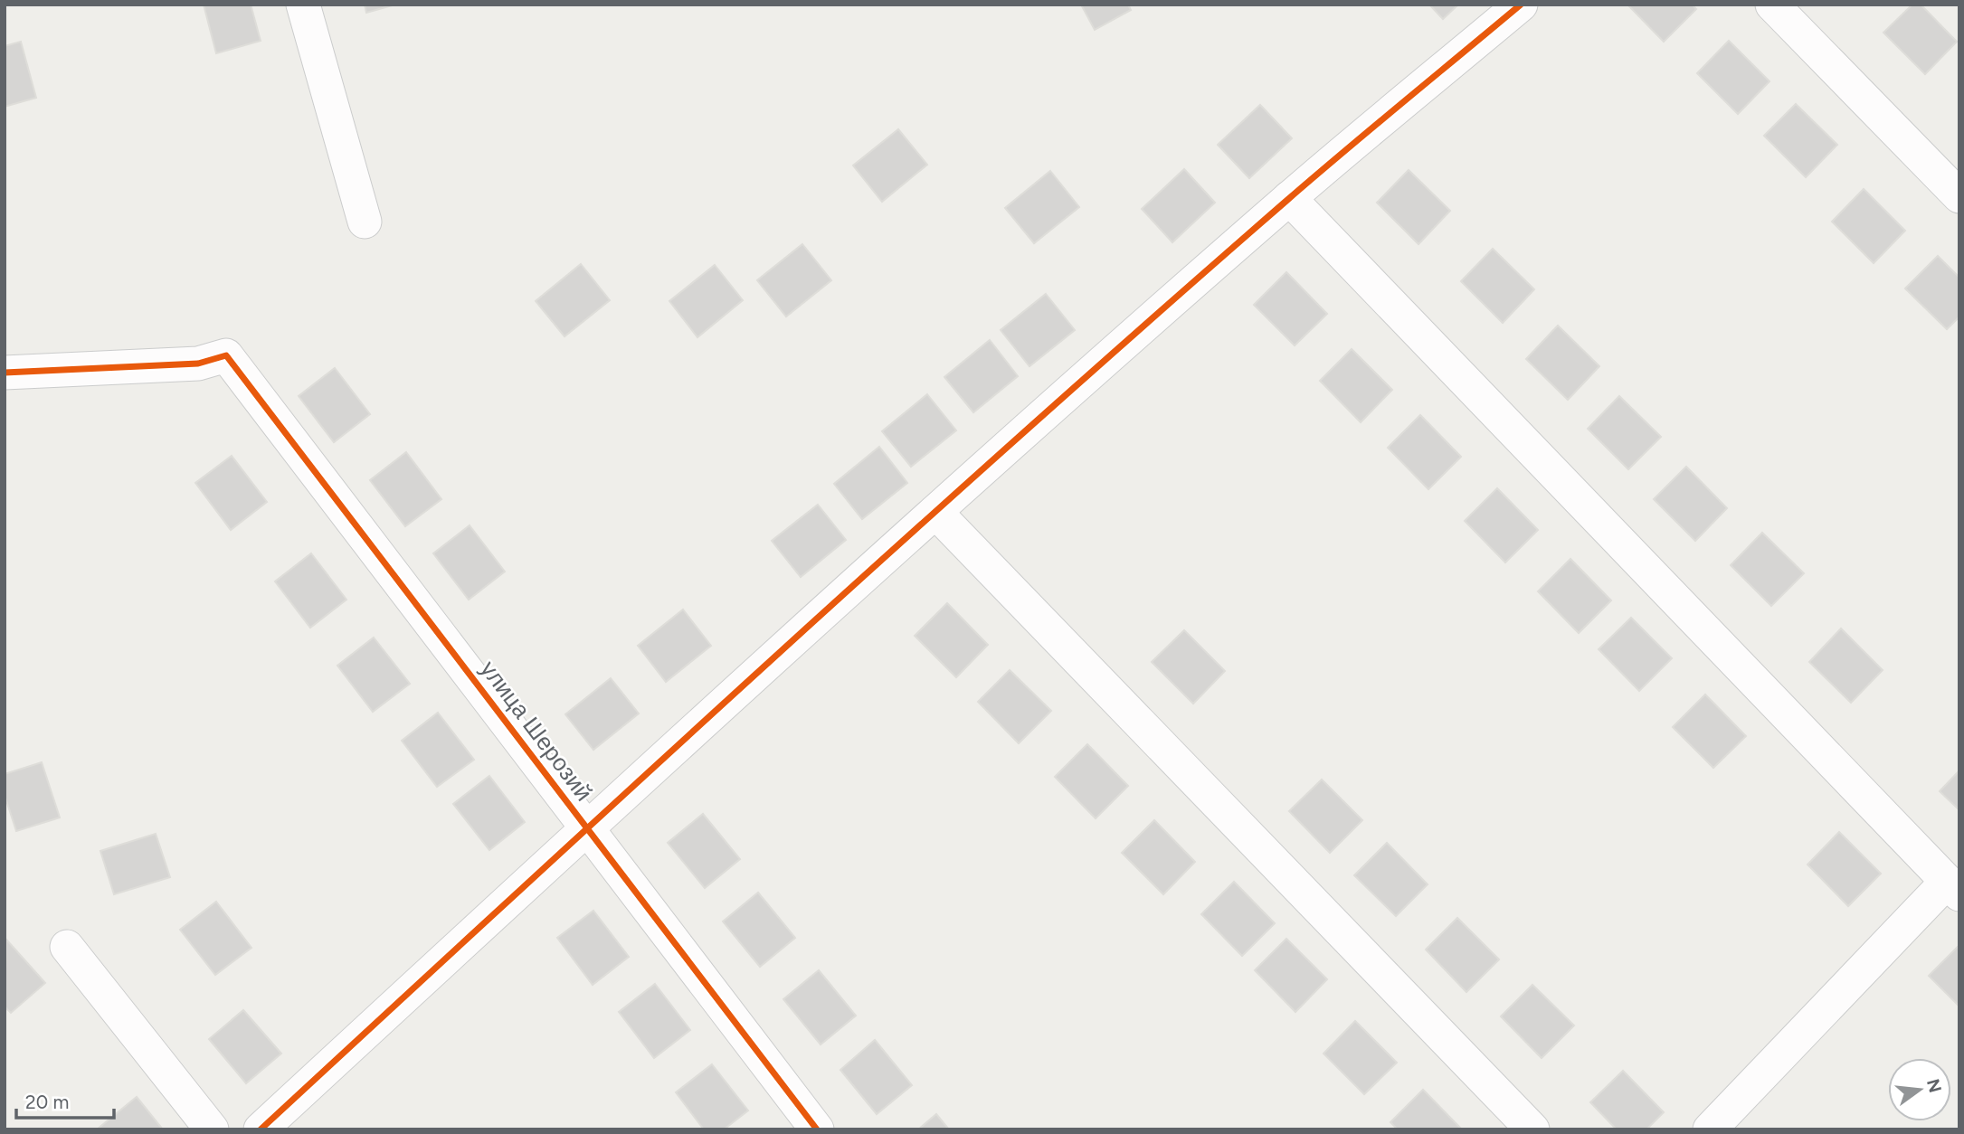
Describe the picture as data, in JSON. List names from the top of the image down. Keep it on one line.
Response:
{"streets":{"street":["улица Шерозий"]},"scale_bar":"20 m","north":"right"}
